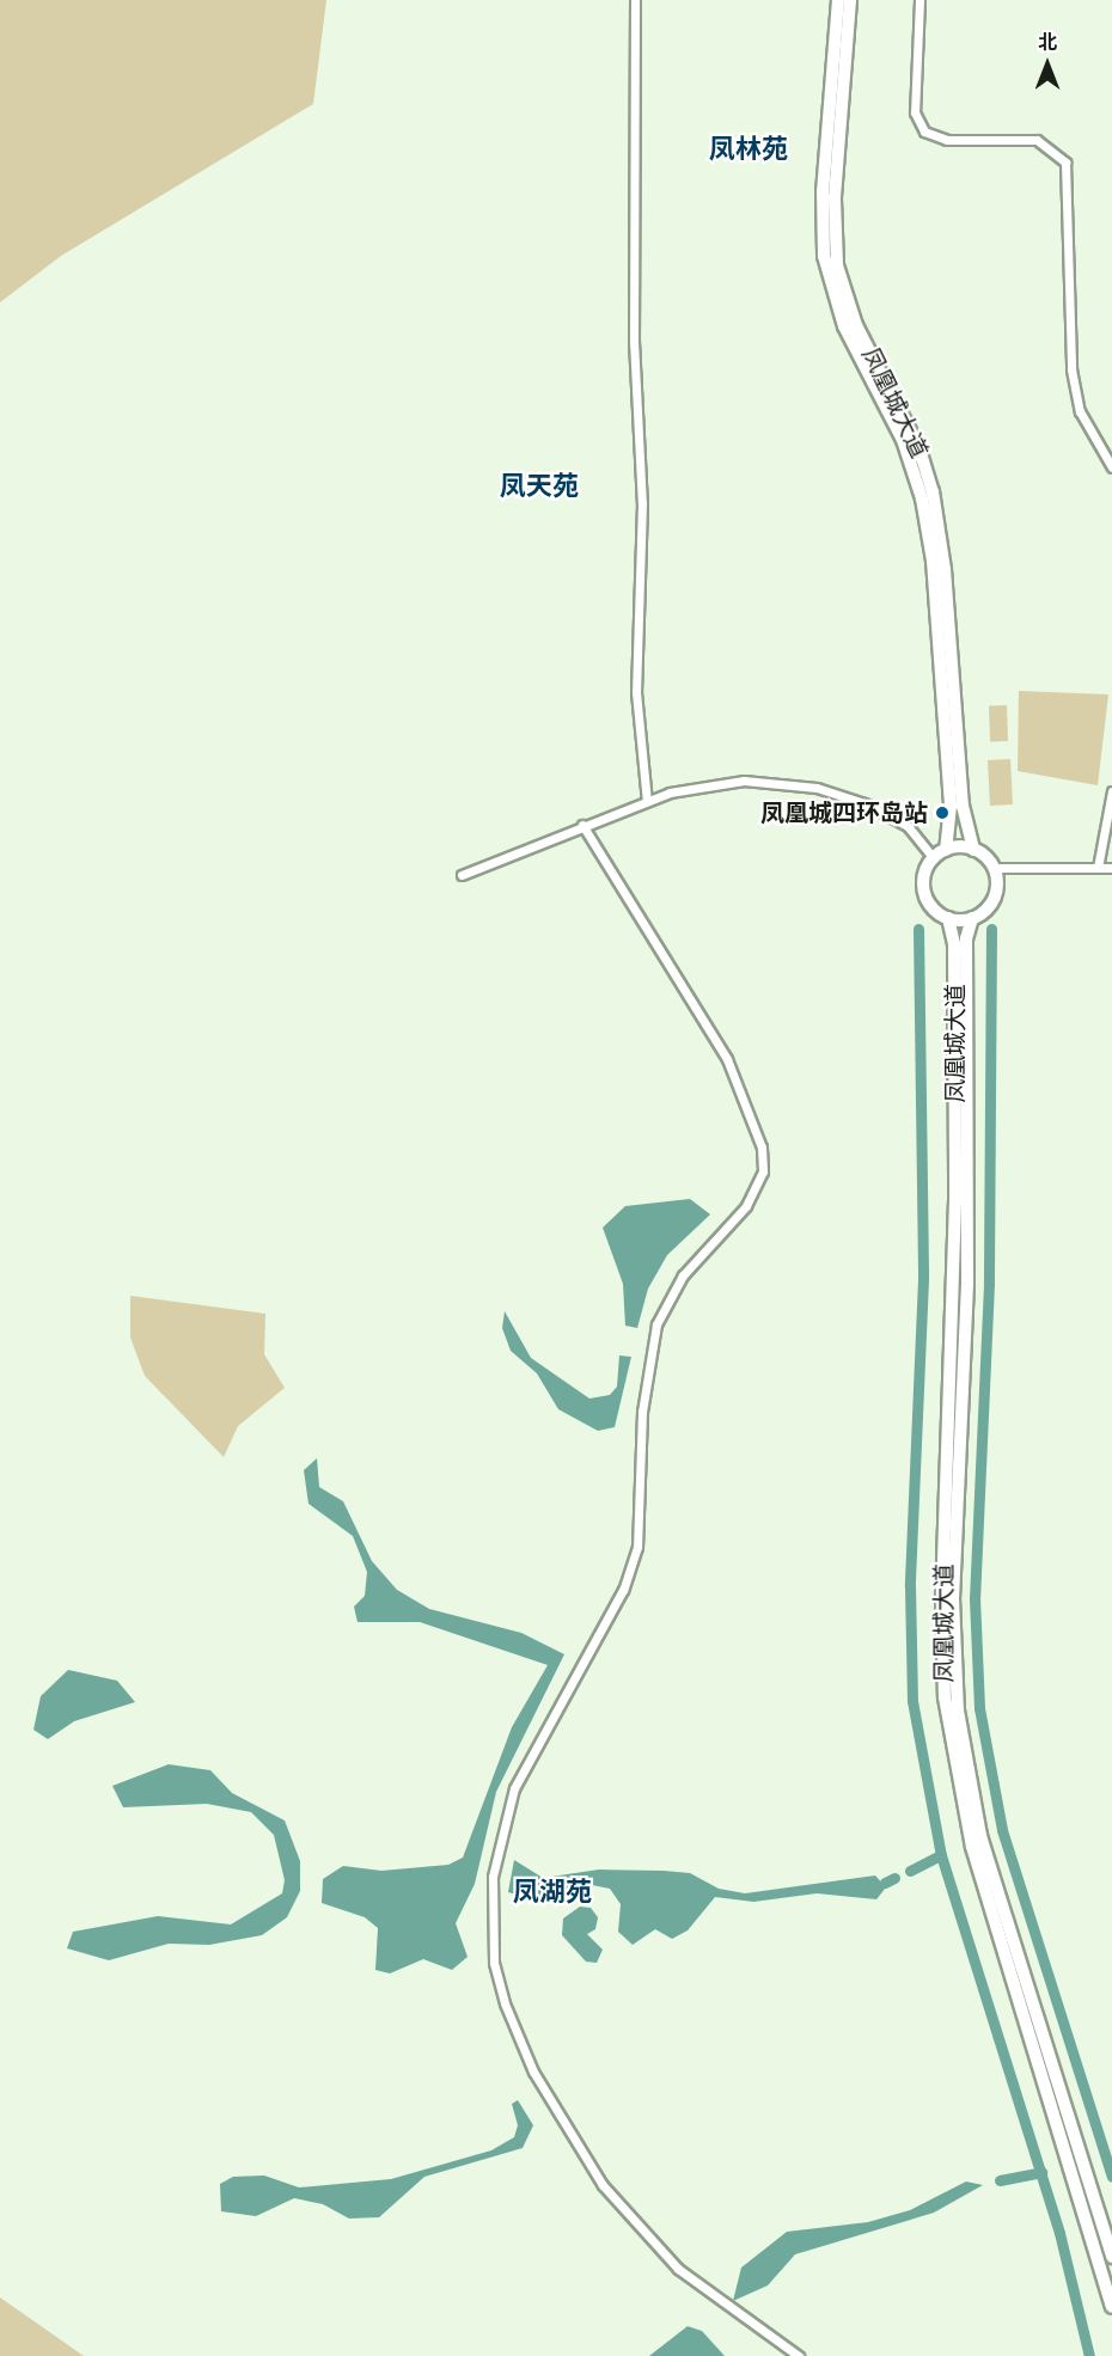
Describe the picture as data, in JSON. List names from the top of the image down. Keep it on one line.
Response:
{"streets":{"main road":["凤凰城大道"]},"districts":["凤林苑","凤天苑","凤湖苑"],"places":["凤凰城四环岛站"],"north":"top"}
